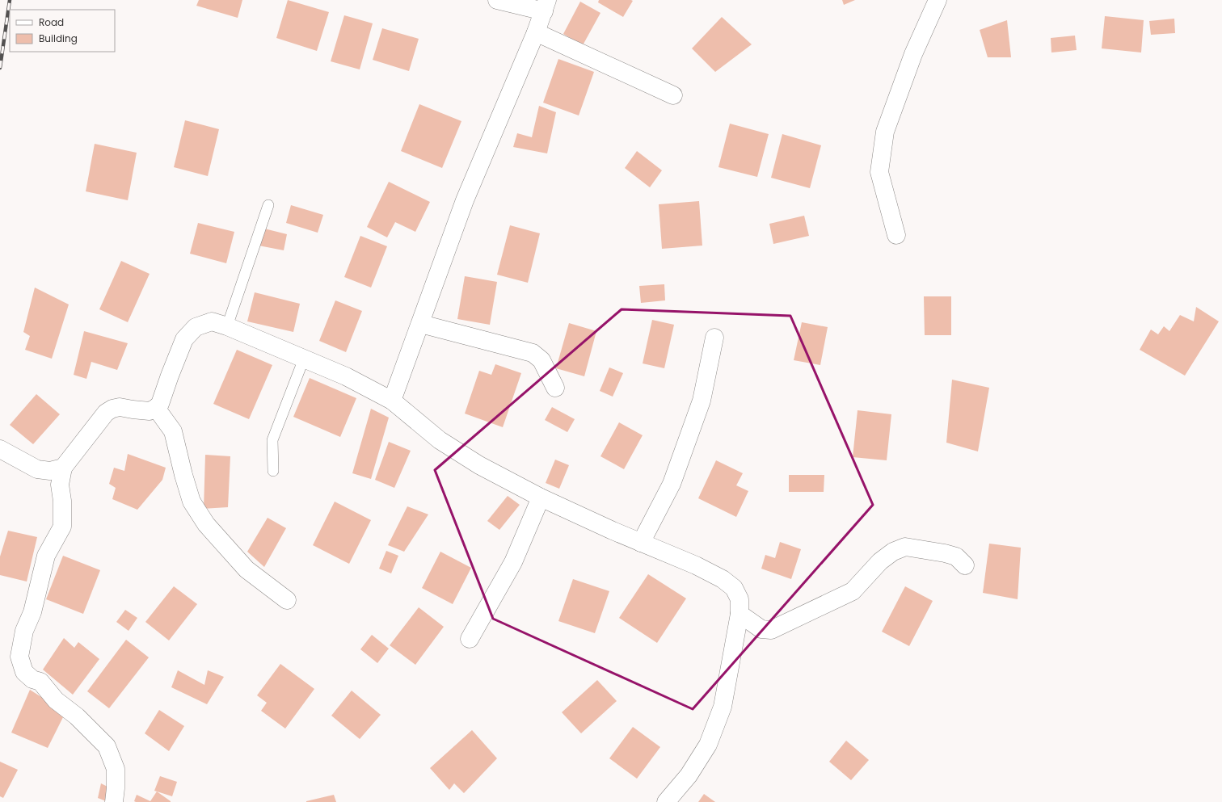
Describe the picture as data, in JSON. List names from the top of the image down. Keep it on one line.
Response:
{"legend":["Road","Building"]}
